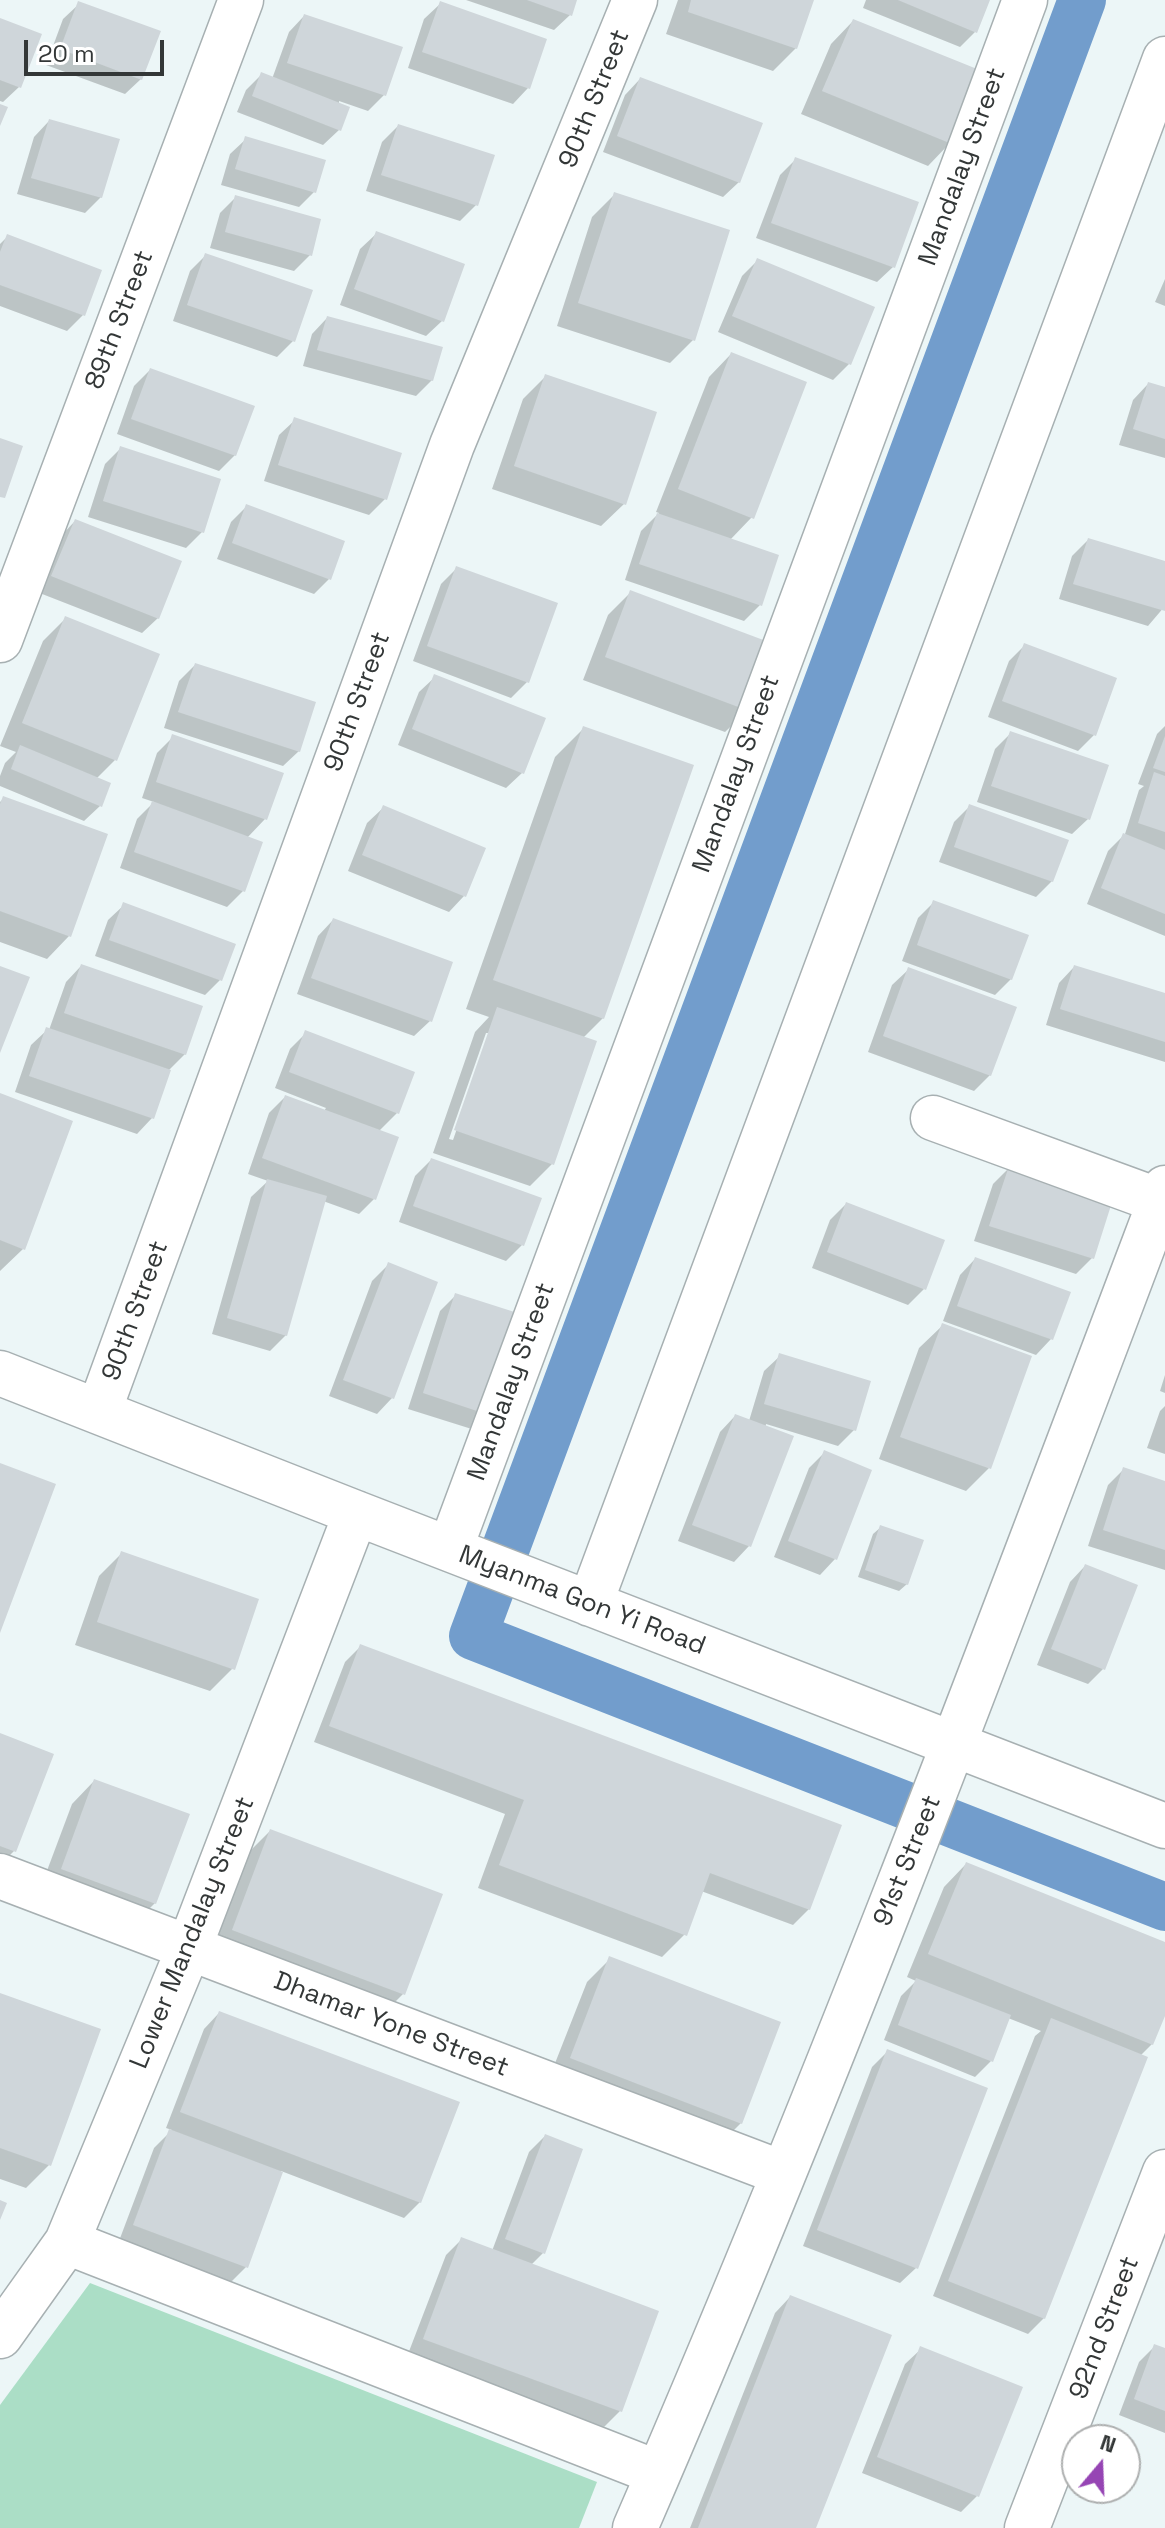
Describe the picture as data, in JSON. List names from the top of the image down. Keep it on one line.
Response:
{"streets":{"street":["90th Street","Mandalay Street","89th Street","Myanma Gon Yi Road","91st Street","Lower Mandalay Street","Dhamar Yone Street","92nd Street"]},"crossings":[["90th Street","Myanma Gon Yi Road"],["Mandalay Street","Myanma Gon Yi Road"],["Myanma Gon Yi Road","91st Street"],["Myanma Gon Yi Road","Lower Mandalay Street"],["91st Street","Dhamar Yone Street"],["Lower Mandalay Street","Dhamar Yone Street"]],"scale_bar":"20 m","north":"top"}
